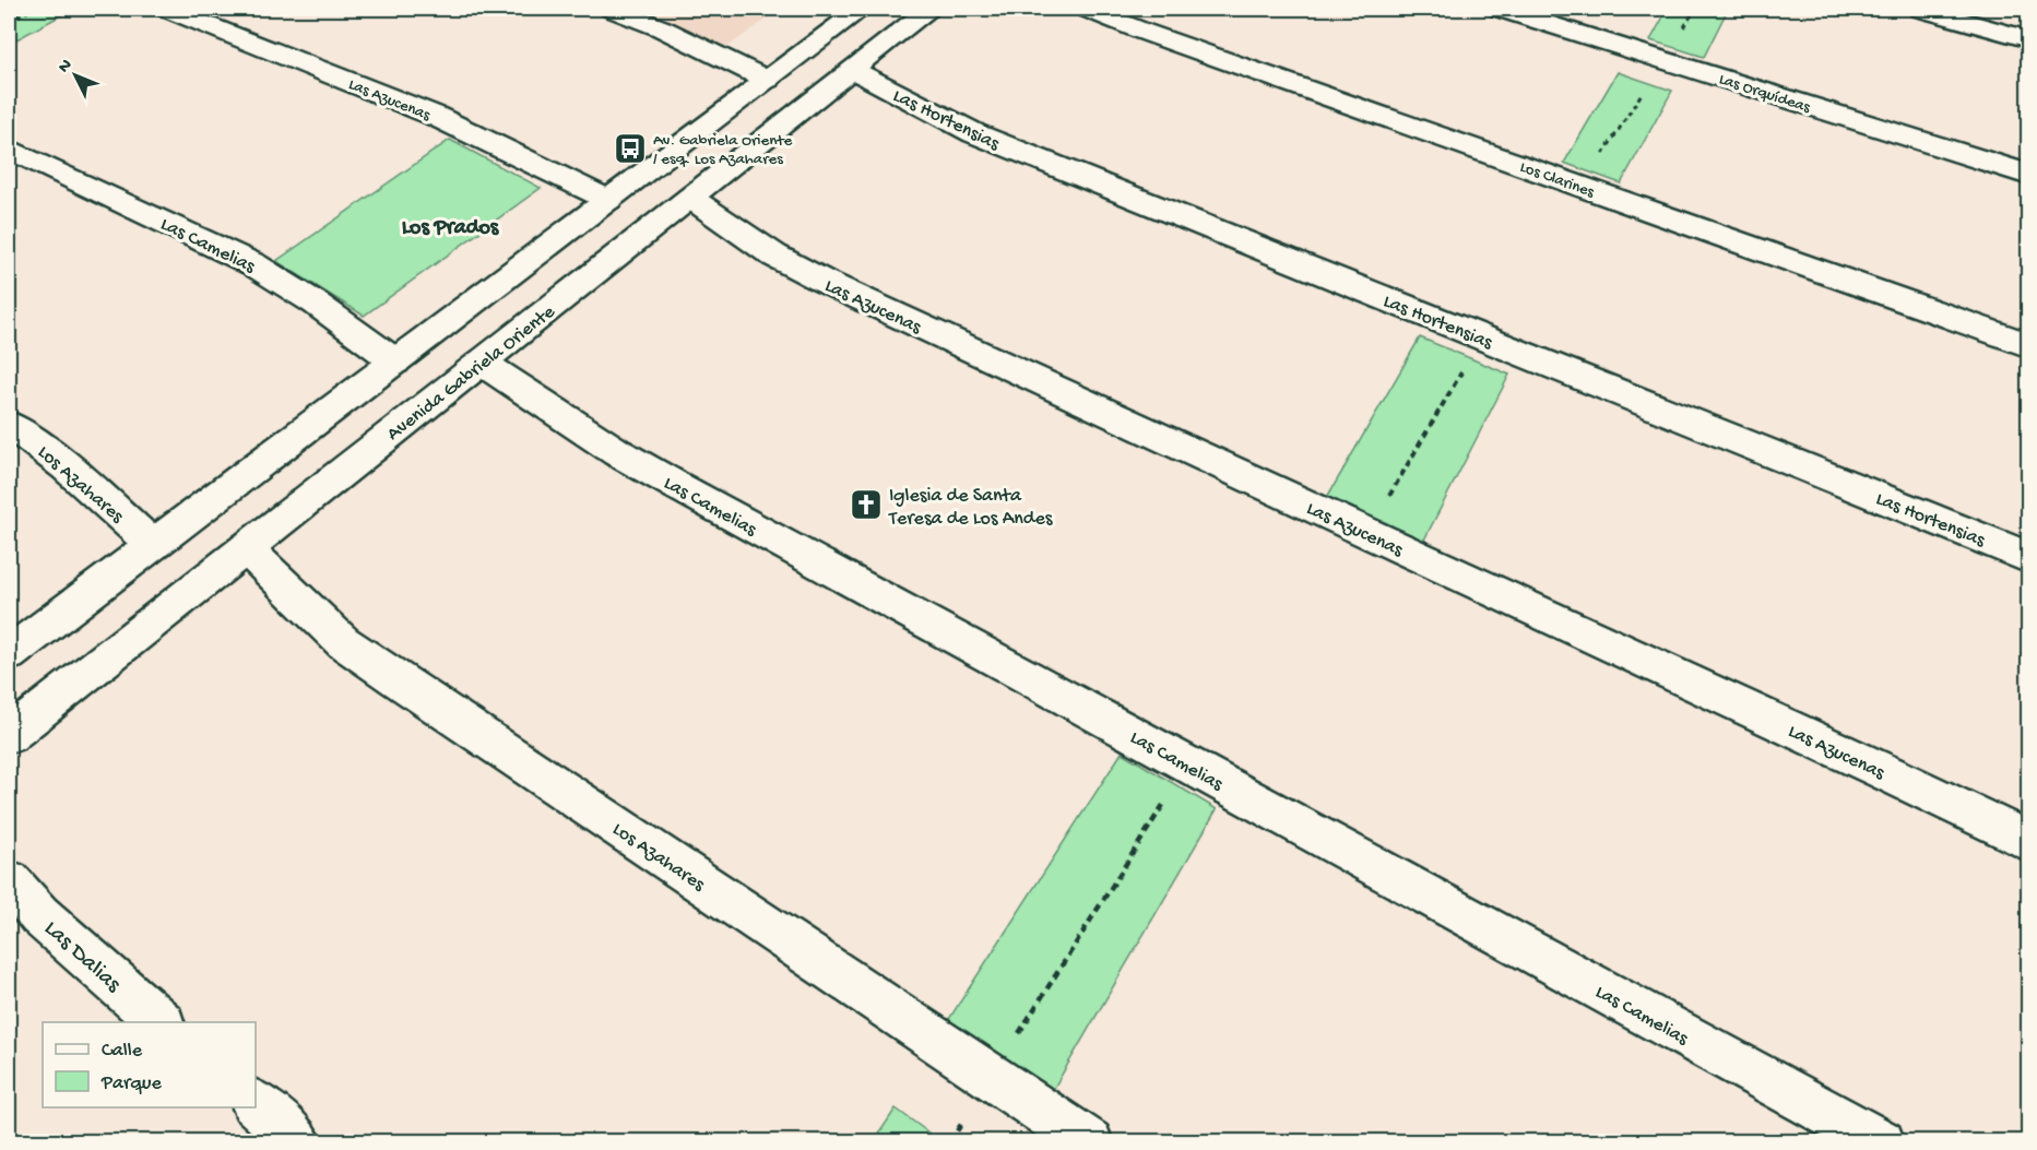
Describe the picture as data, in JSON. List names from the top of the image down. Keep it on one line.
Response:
{"streets":{"street":["Las Orquídeas","Las Azucenas","Las Hortensias","Los Clarines","Las Camelias","Avenida Gabriela Oriente","Los Azahares","Las Dalias"]},"crossings":[["Las Azucenas","Avenida Gabriela Oriente"],["Las Hortensias","Avenida Gabriela Oriente"],["Las Camelias","Avenida Gabriela Oriente"],["Avenida Gabriela Oriente","Los Azahares"]],"districts":["Los Prados"],"places":{"bus stop":["Av. Gabriela Oriente / esq. Los Azahares"],"church":["Iglesia de Santa Teresa de Los Andes"]},"legend":["Calle","Parque"],"north":"top left"}
